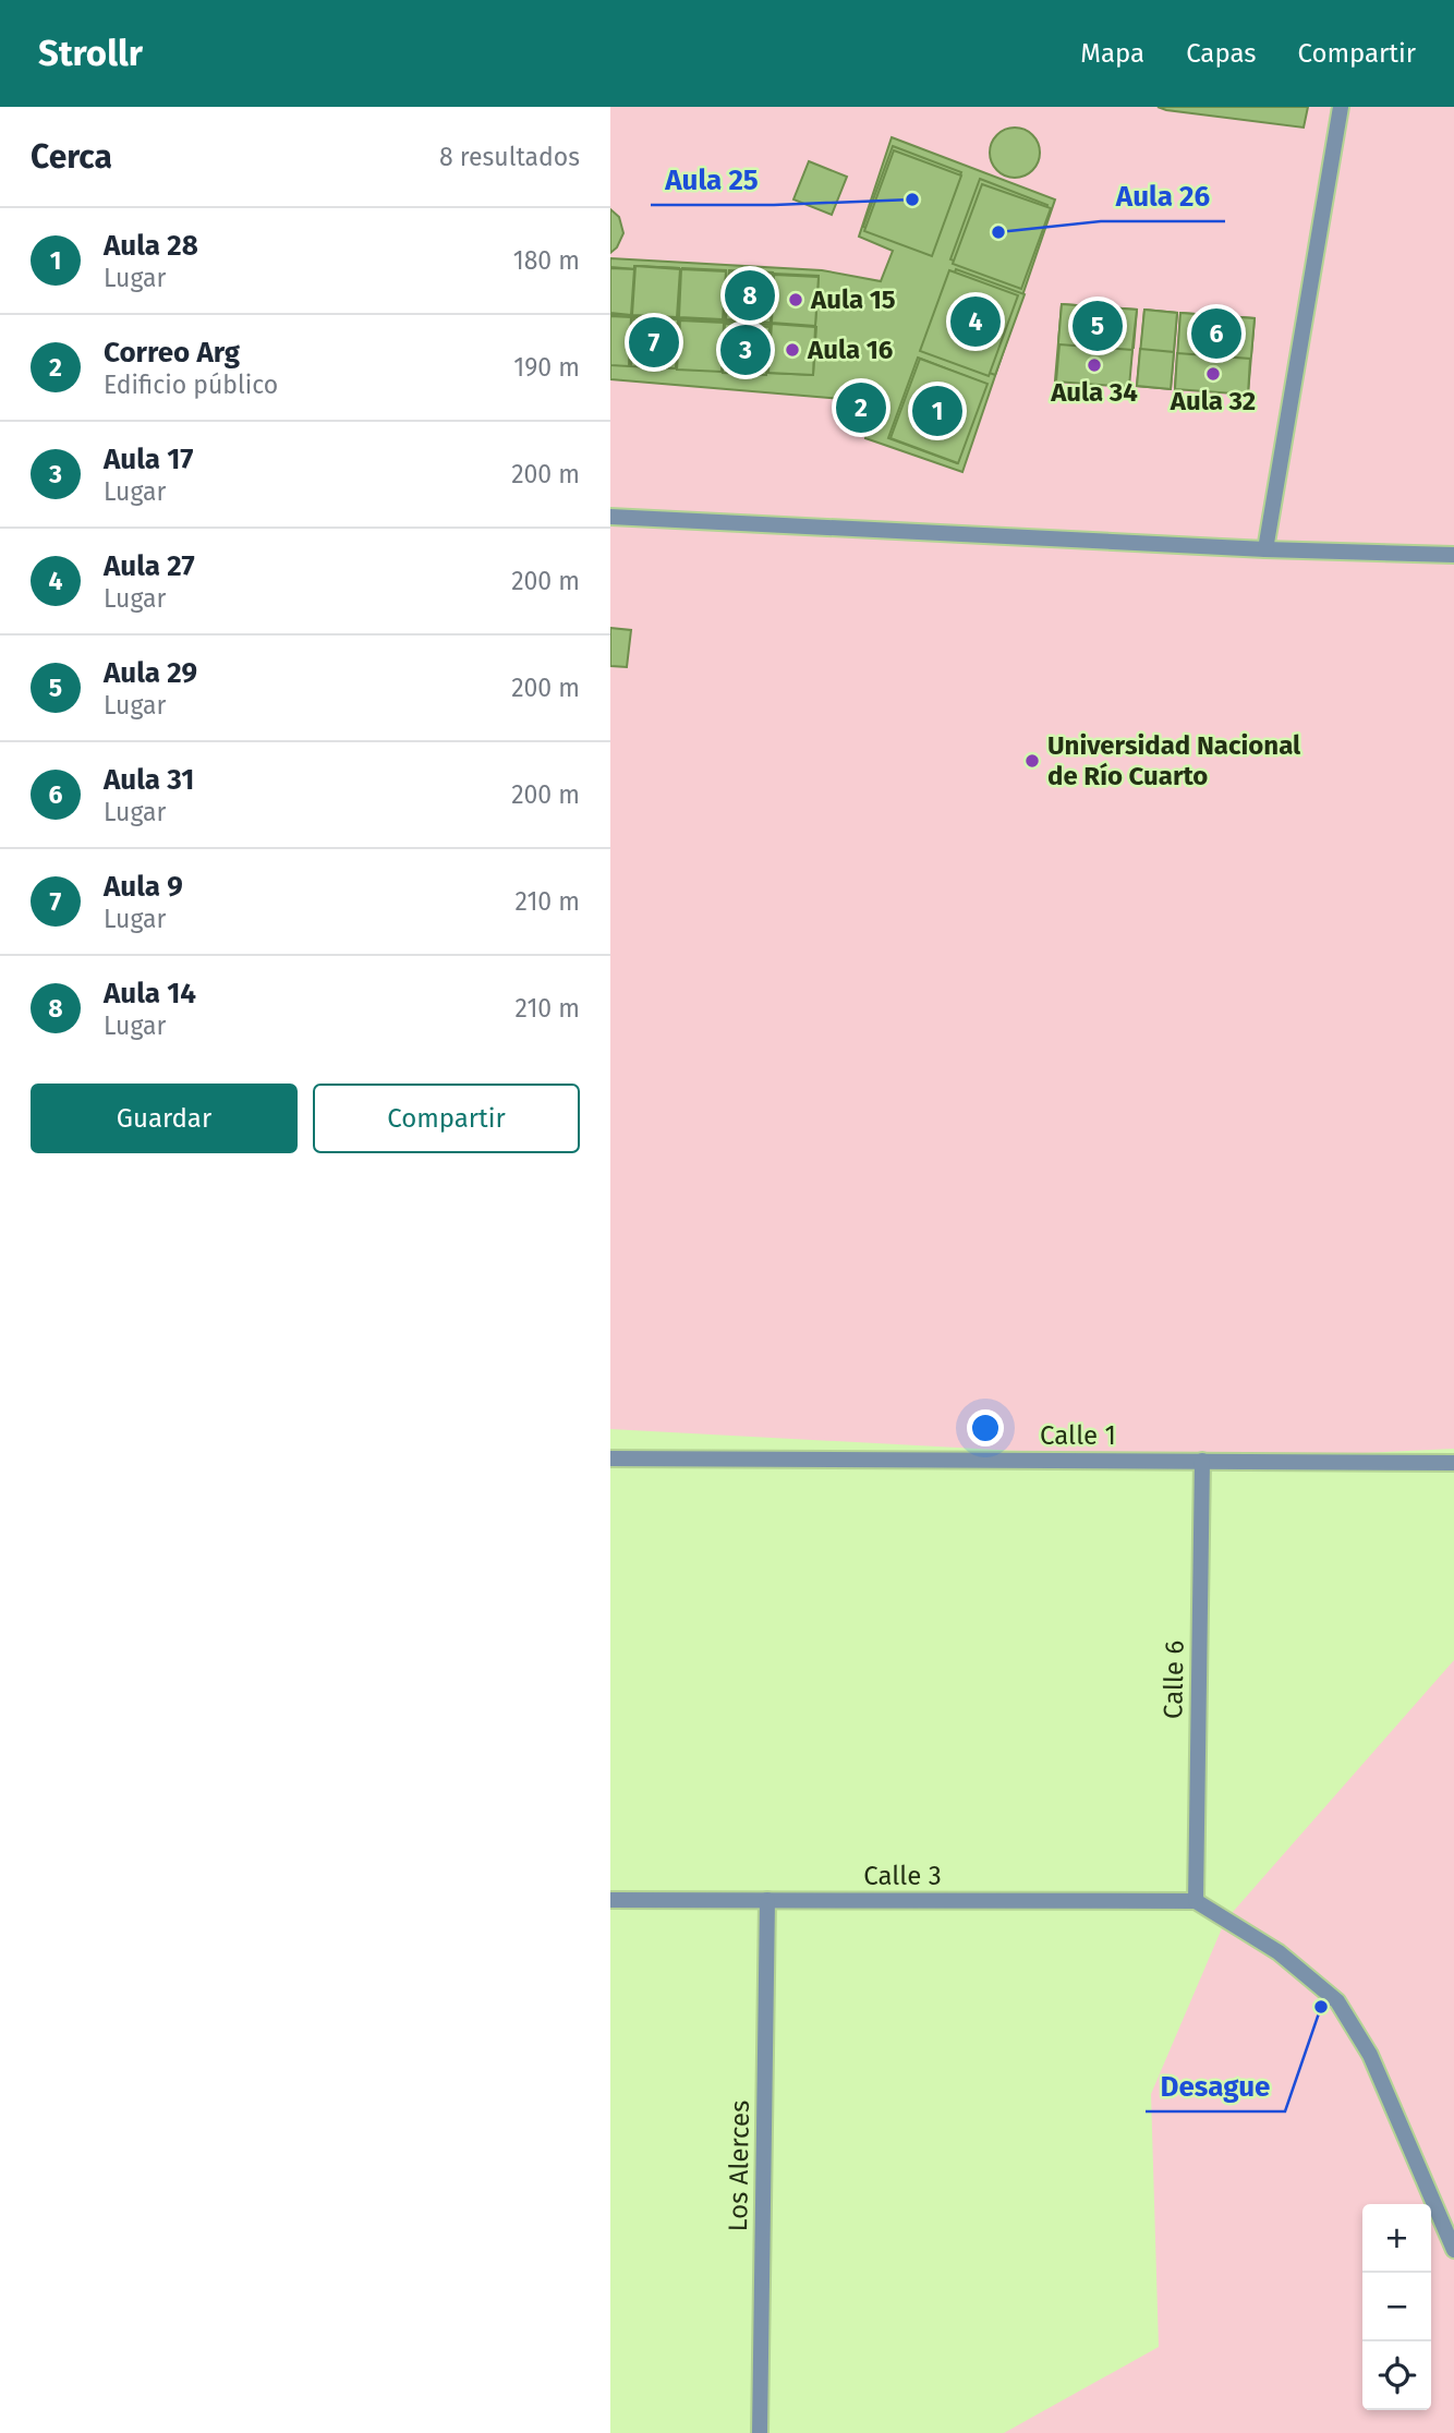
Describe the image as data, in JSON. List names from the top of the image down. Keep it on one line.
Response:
{"streets":{"street":["Calle 1","Calle 6","Calle 3","Los Alerces"]},"crossings":[["Calle 1","Calle 6"],["Calle 6","Calle 3"],["Calle 3","Los Alerces"]],"places":["Aula 25","Aula 26","Aula 15","Aula 16","Aula 34","Aula 32","Universidad Nacional de Río Cuarto","Desague"],"page":{"header":"Strollr","nav":["Mapa","Capas","Compartir"],"heading":["Cerca","8 resultados"],"list":[{"mark":"1","name":"Aula 28","note":"Lugar","value":"180 m"},{"mark":"2","name":"Correo Arg","note":"Edificio público","value":"190 m"},{"mark":"3","name":"Aula 17","note":"Lugar","value":"200 m"},{"mark":"4","name":"Aula 27","note":"Lugar","value":"200 m"},{"mark":"5","name":"Aula 29","note":"Lugar","value":"200 m"},{"mark":"6","name":"Aula 31","note":"Lugar","value":"200 m"},{"mark":"7","name":"Aula 9","note":"Lugar","value":"210 m"},{"mark":"8","name":"Aula 14","note":"Lugar","value":"210 m"}],"pins":["8","4","5","6","7","3","2","1"],"buttons":["Guardar","Compartir"],"map_buttons":["+","−"]}}
